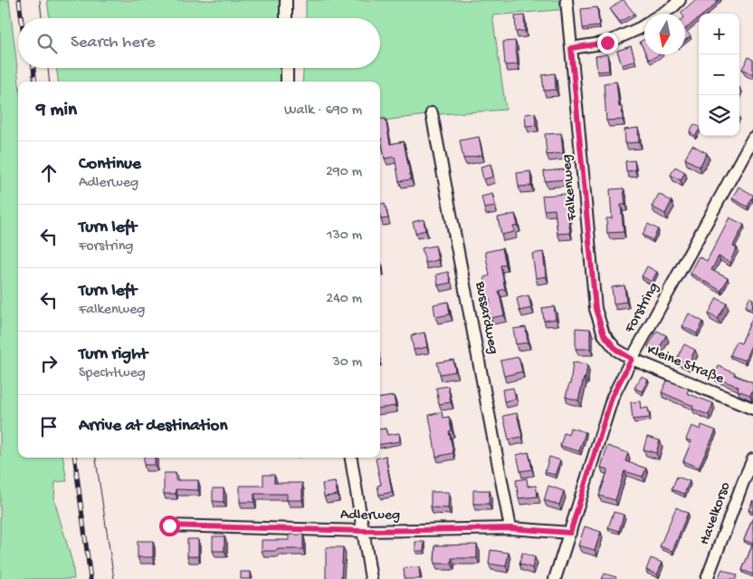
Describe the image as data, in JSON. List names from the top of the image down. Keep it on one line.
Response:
{"streets":{"street":["Falkenweg","Forstring","Bussardweg","Kleine Straße","Havelkorso","Adlerweg"]},"crossings":[["Falkenweg","Forstring"],["Falkenweg","Kleine Straße"],["Forstring","Kleine Straße"],["Forstring","Adlerweg"],["Bussardweg","Adlerweg"]],"north":"bottom","page":{"map_buttons":["+","−"],"search":"Search here","heading":["9 min","Walk · 690 m"],"list":[["Continue","Adlerweg","290 m"],["Turn left","Forstring","130 m"],["Turn left","Falkenweg","240 m"],["Turn right","Spechtweg","30 m"],"Arrive at destination"]}}
